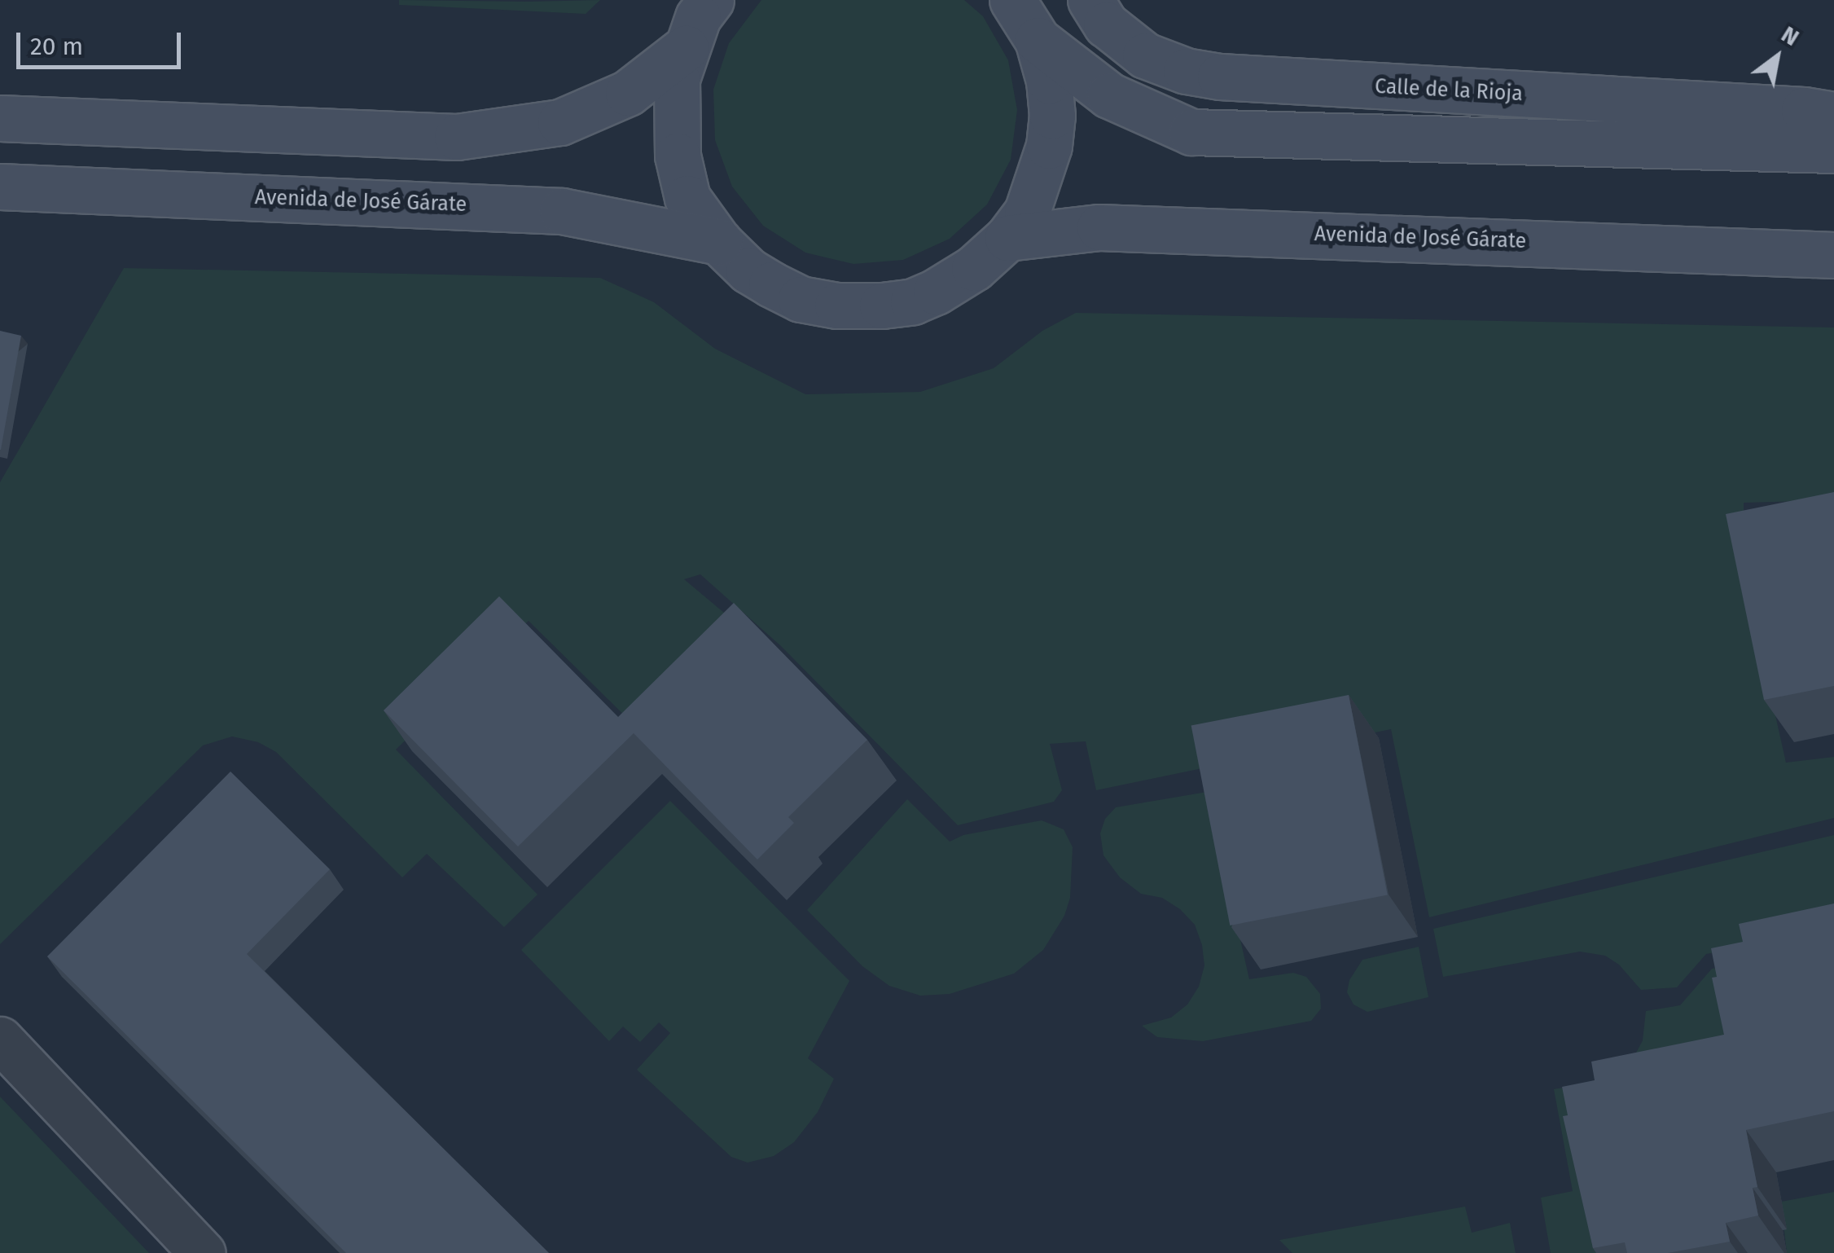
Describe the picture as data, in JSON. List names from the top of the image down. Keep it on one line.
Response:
{"streets":{"main road":["Calle de la Rioja","Avenida de José Gárate"]},"scale_bar":"20 m","north":"top right"}
